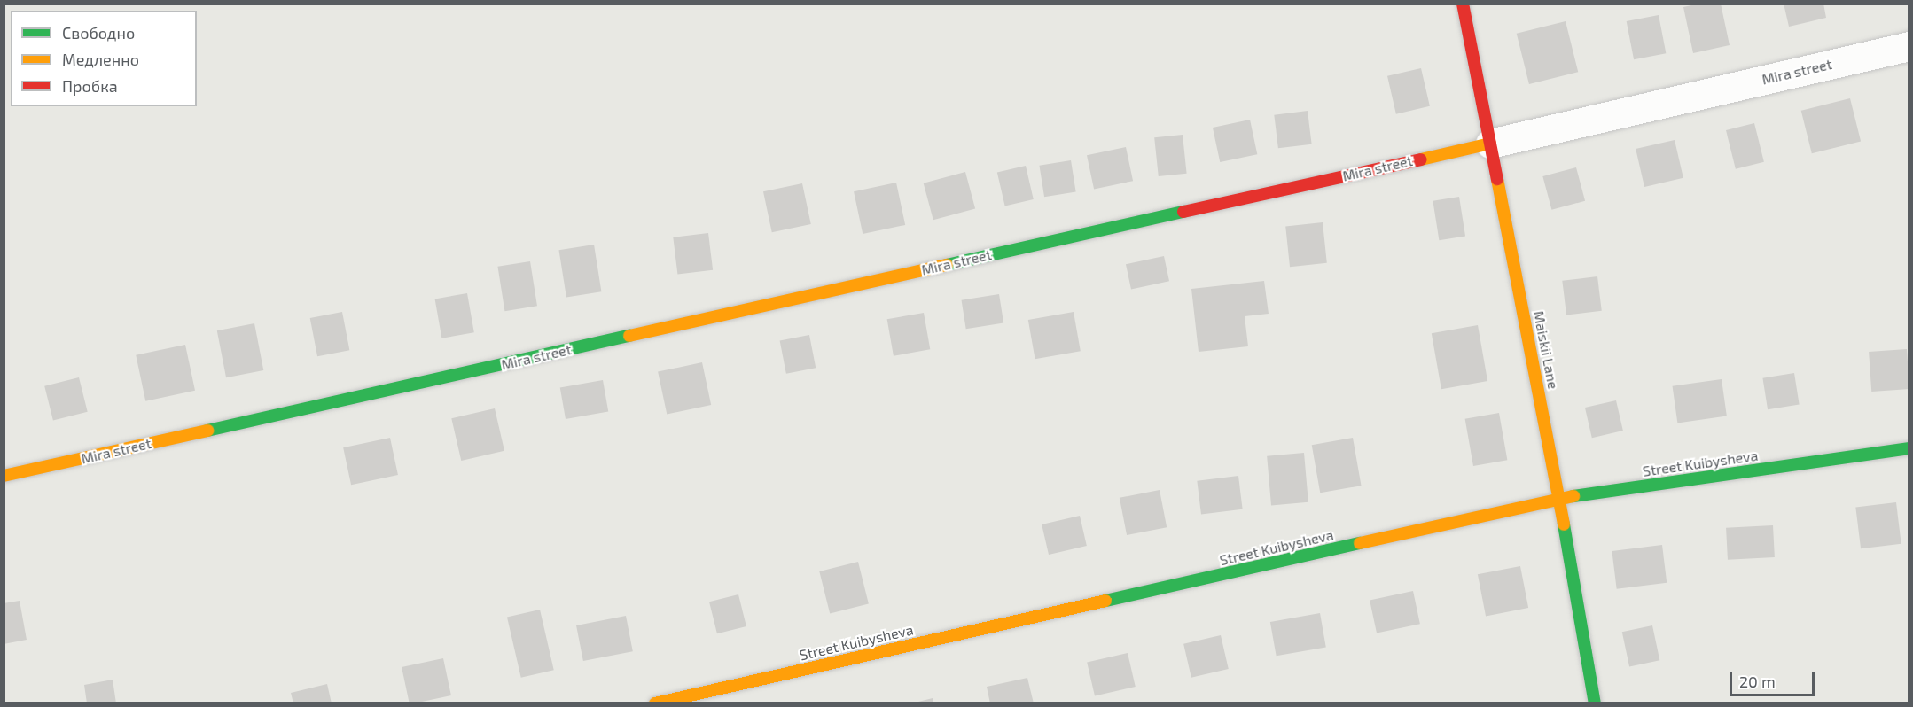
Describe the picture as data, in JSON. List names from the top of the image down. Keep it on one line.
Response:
{"streets":{"street":["Mira street","Maiskii Lane","Street Kuibysheva"]},"crossings":[["Mira street","Maiskii Lane"],["Maiskii Lane","Street Kuibysheva"]],"legend":["Свободно","Медленно","Пробка"],"scale_bar":"20 m"}
